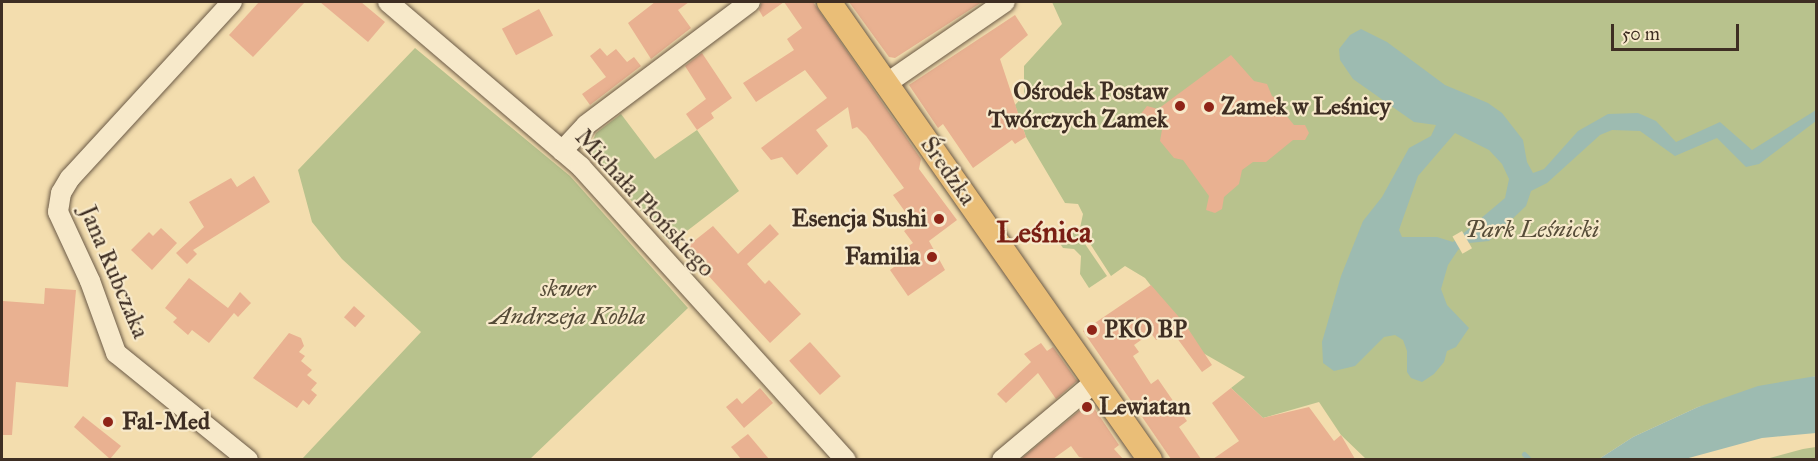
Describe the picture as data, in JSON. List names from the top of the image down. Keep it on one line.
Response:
{"streets":{"main road":["Średzka"],"street":["Michała Płońskiego","Jana Rubczaka"]},"districts":["Leśnica"],"parks":["Park Leśnicki","skwer Andrzeja Kobla"],"places":["Ośrodek Postaw Twórczych Zamek","Zamek w Leśnicy","Esencja Sushi","Familia","PKO BP","Lewiatan","Fal-Med"],"scale_bar":"50 m"}
